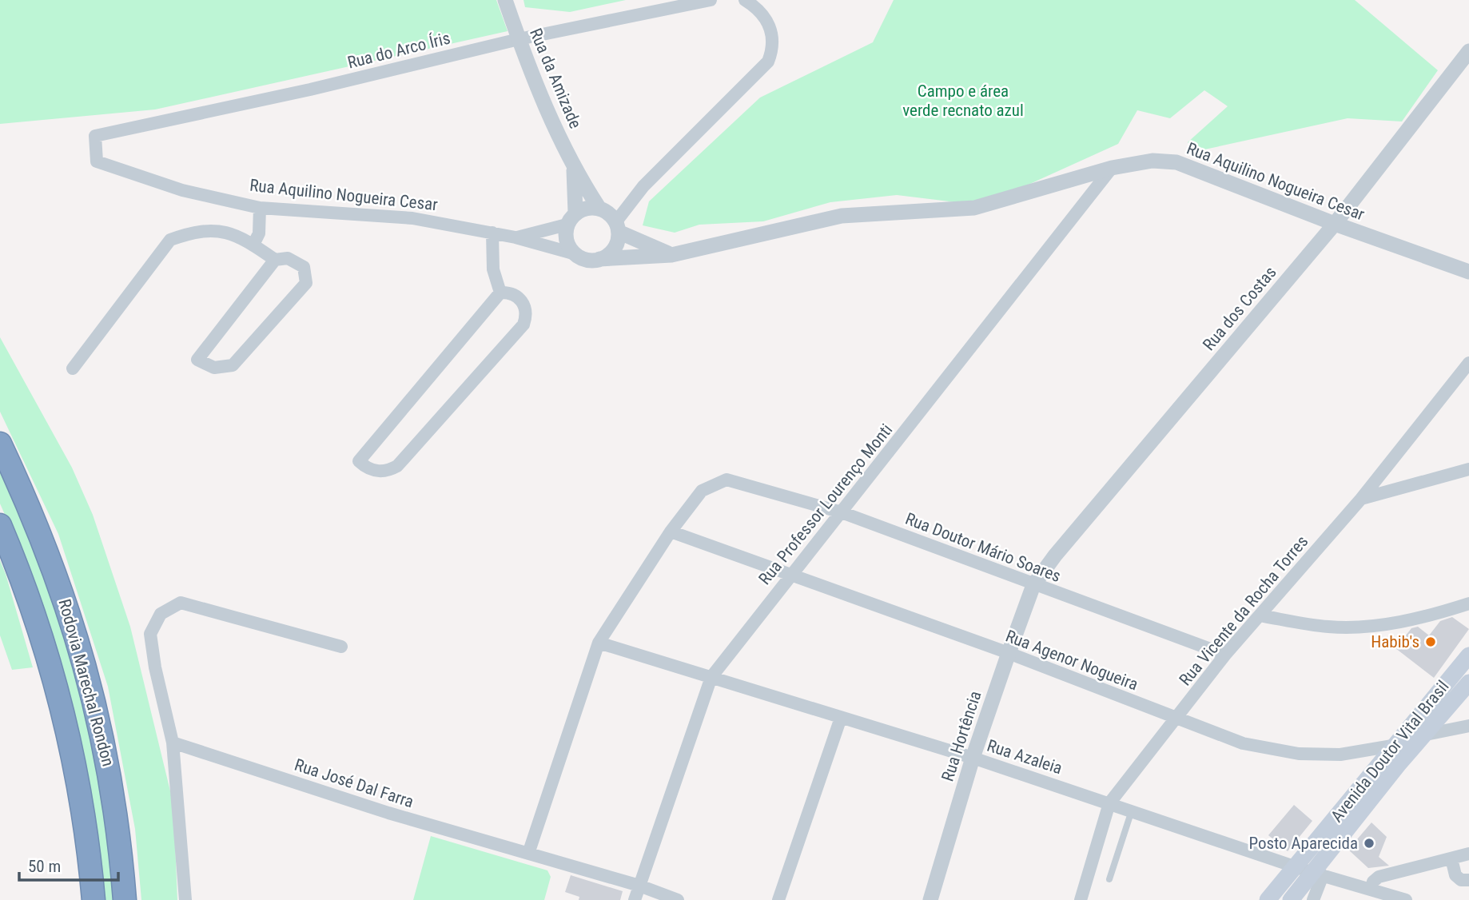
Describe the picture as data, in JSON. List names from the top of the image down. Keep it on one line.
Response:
{"streets":{"highway":["Rodovia Marechal Rondon"],"main road":["Avenida Doutor Vital Brasil"],"street":["Rua do Arco Íris","Rua da Amizade","Rua Aquilino Nogueira Cesar","Rua dos Costas","Rua Professor Lourenço Monti","Rua Doutor Mário Soares","Rua Vicente da Rocha Torres","Rua Agenor Nogueira","Rua Hortência","Rua Azaleia","Rua José Dal Farra"]},"crossings":[["Rua do Arco Íris","Rua da Amizade"],["Rua do Arco Íris","Rua Aquilino Nogueira Cesar"],["Rua da Amizade","Rua Aquilino Nogueira Cesar"],["Rua Aquilino Nogueira Cesar","Rua dos Costas"],["Rua Aquilino Nogueira Cesar","Rua Professor Lourenço Monti"],["Rua dos Costas","Rua Doutor Mário Soares"],["Rua dos Costas","Rua Hortência"],["Rua Professor Lourenço Monti","Rua Doutor Mário Soares"],["Rua Professor Lourenço Monti","Rua Agenor Nogueira"],["Rua Professor Lourenço Monti","Rua Azaleia"],["Rua Professor Lourenço Monti","Rua José Dal Farra"],["Rua Doutor Mário Soares","Rua Vicente da Rocha Torres"],["Rua Doutor Mário Soares","Rua Agenor Nogueira"],["Rua Doutor Mário Soares","Rua Hortência"],["Rua Vicente da Rocha Torres","Rua Agenor Nogueira"],["Rua Vicente da Rocha Torres","Rua Azaleia"],["Rua Agenor Nogueira","Rua Hortência"],["Rua Agenor Nogueira","Avenida Doutor Vital Brasil"],["Rua Hortência","Rua Azaleia"],["Avenida Doutor Vital Brasil","Rua Azaleia"]],"parks":["Campo e área verde recnato azul"],"places":["Habib's","Posto Aparecida"],"scale_bar":"50 m"}
